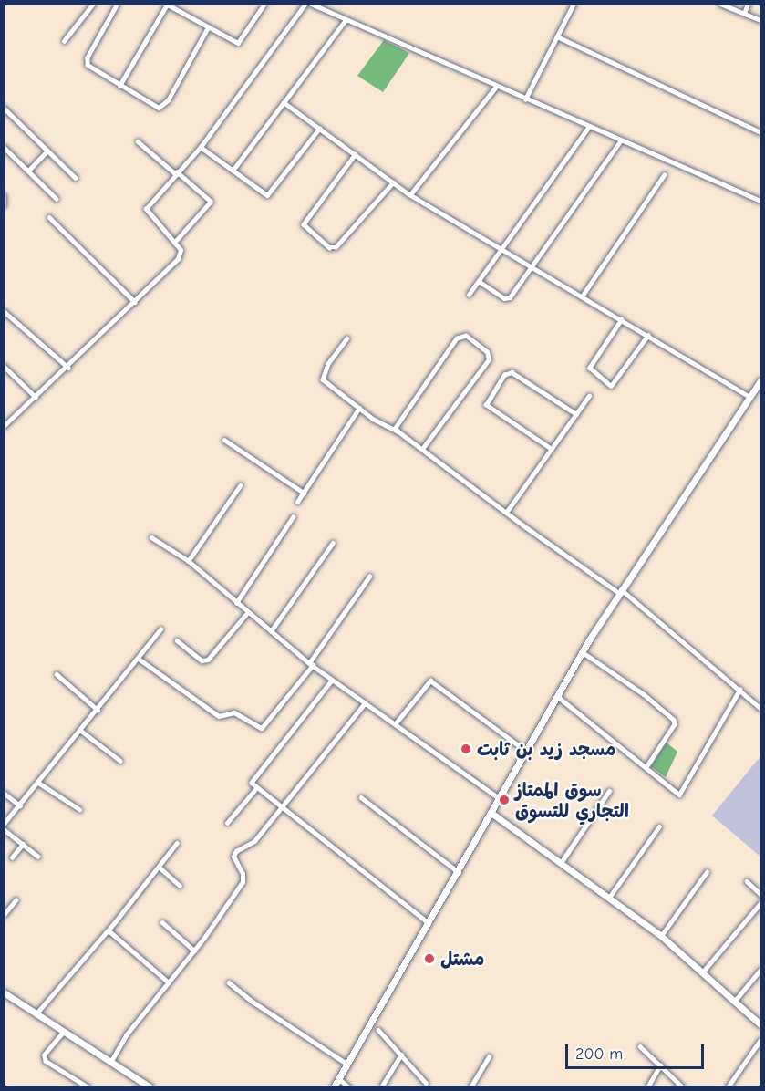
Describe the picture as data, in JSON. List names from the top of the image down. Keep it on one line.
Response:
{"places":["مسجد زيد بن ثابت","سوق الممتاز التجاري للتسوق","مشتل"],"scale_bar":"200 m"}
